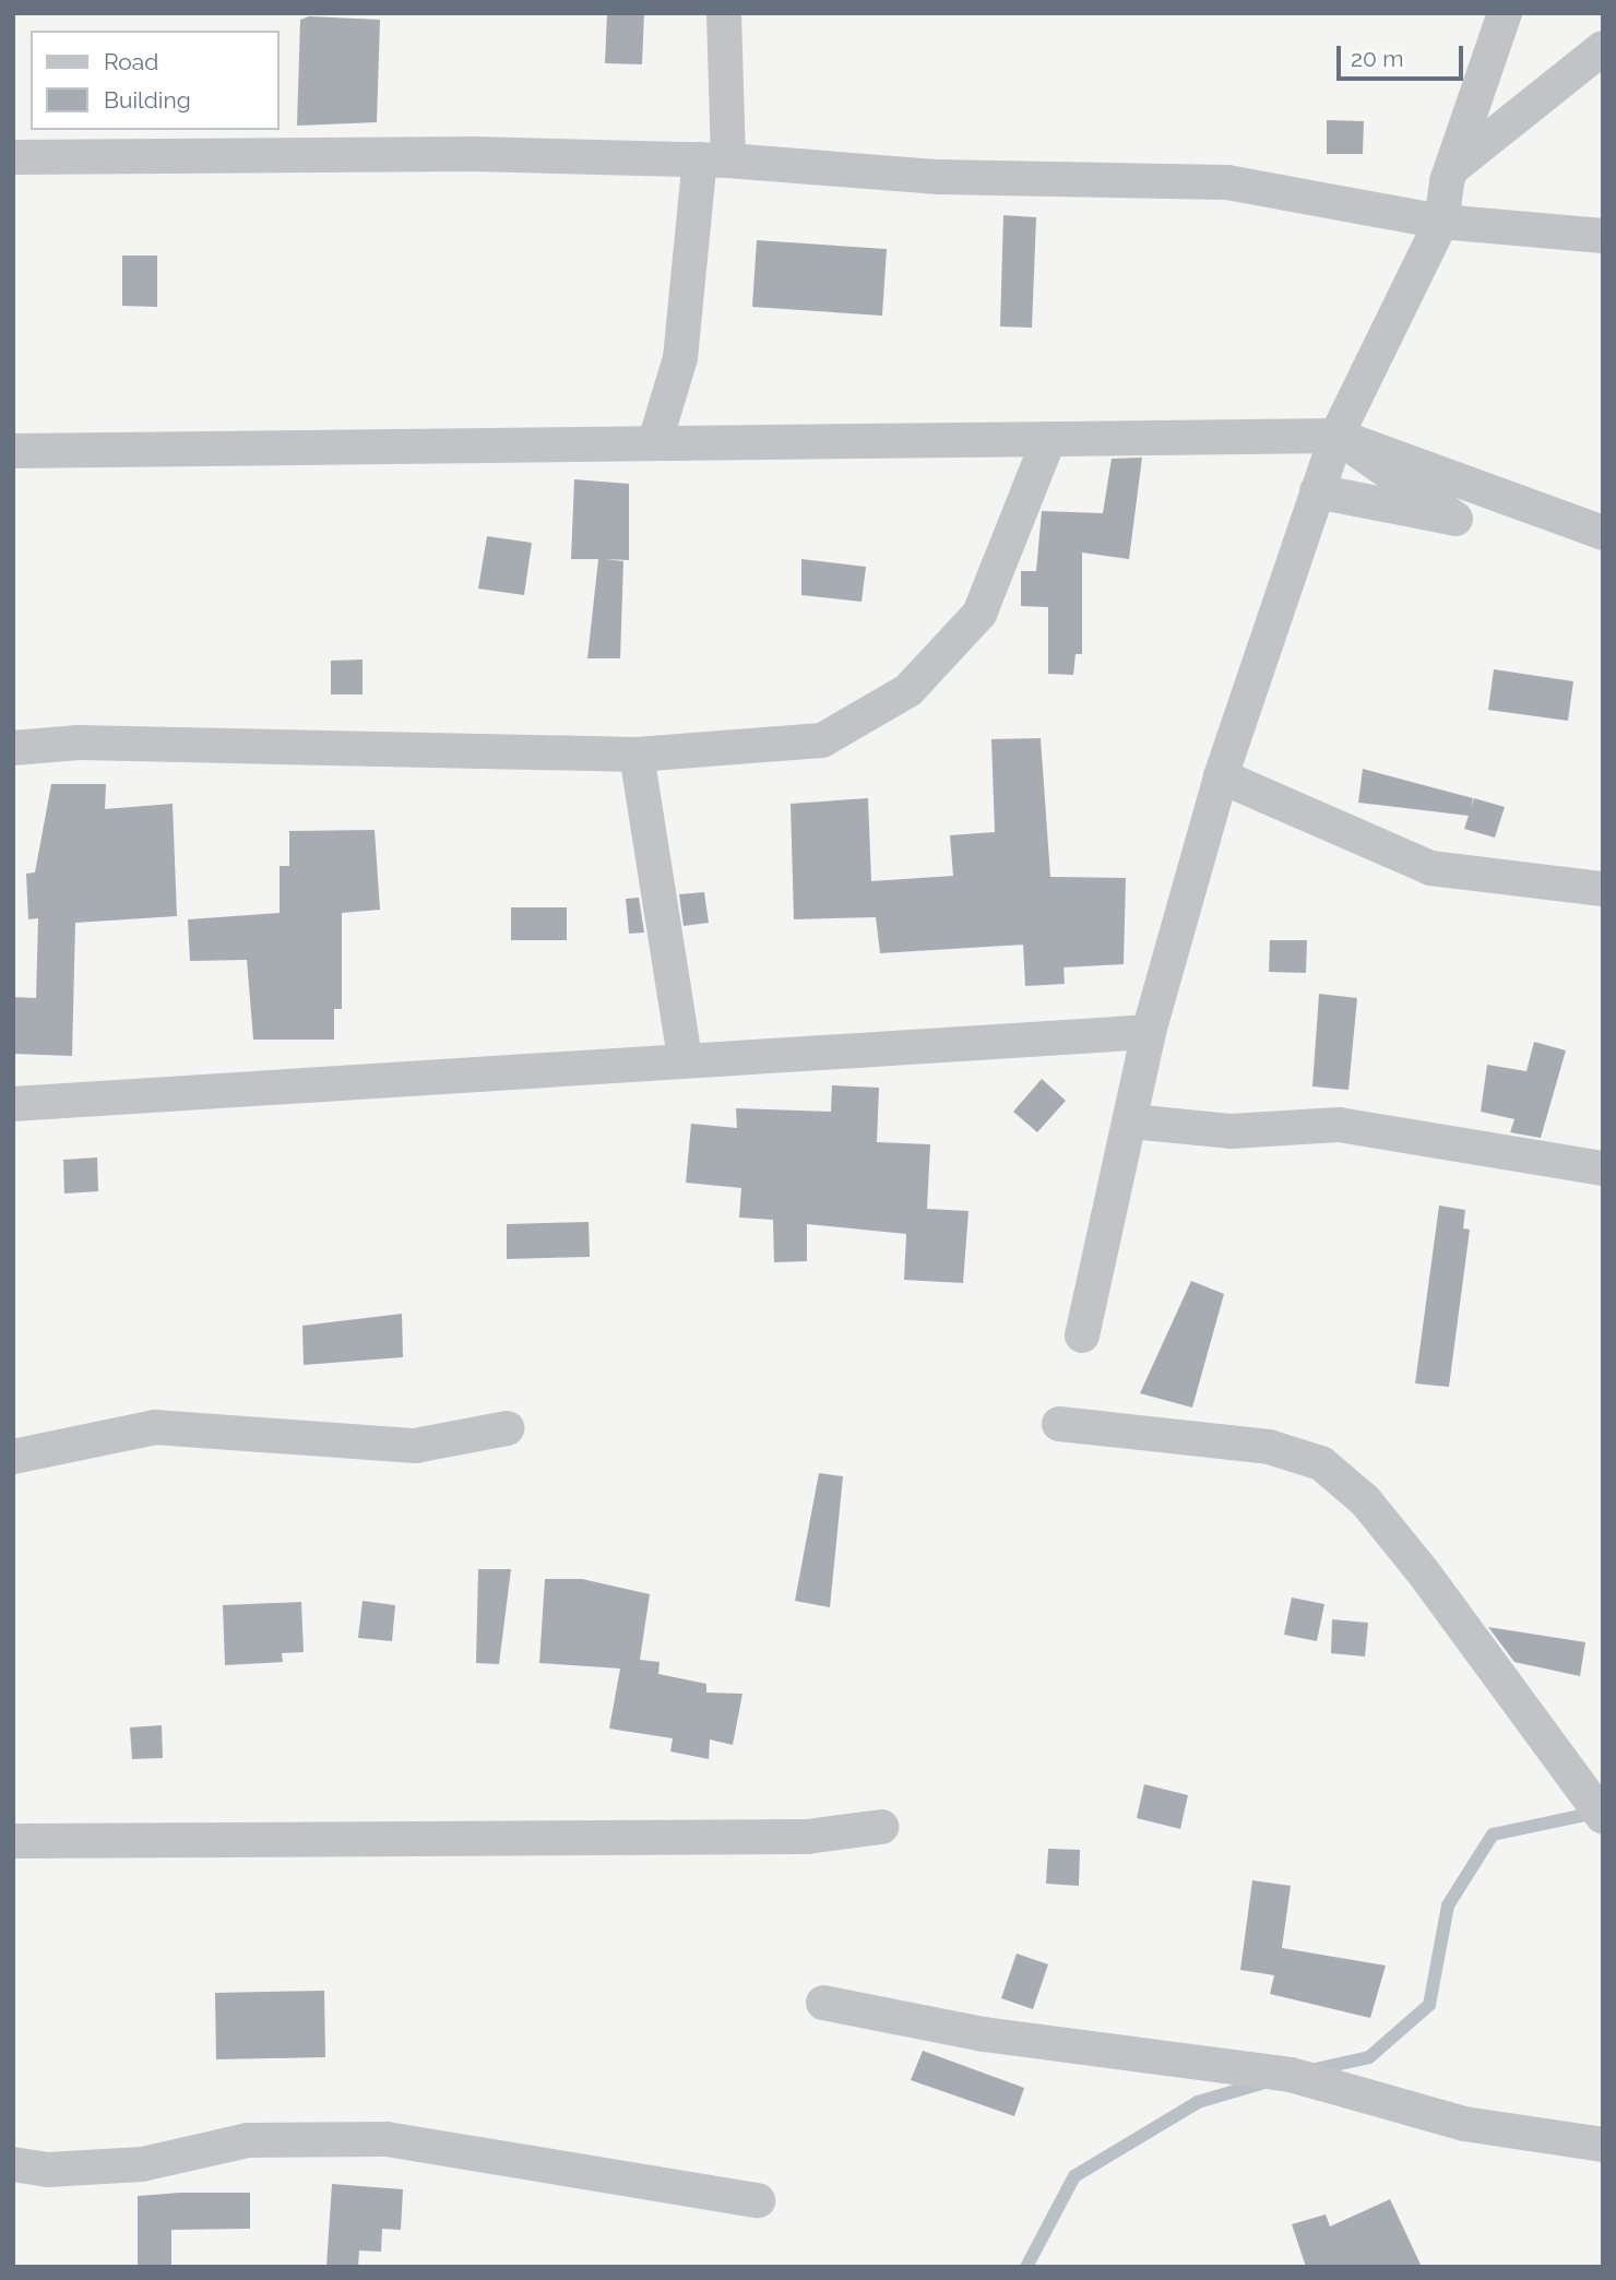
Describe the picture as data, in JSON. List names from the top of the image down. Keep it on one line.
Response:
{"legend":["Road","Building"],"scale_bar":"20 m"}
